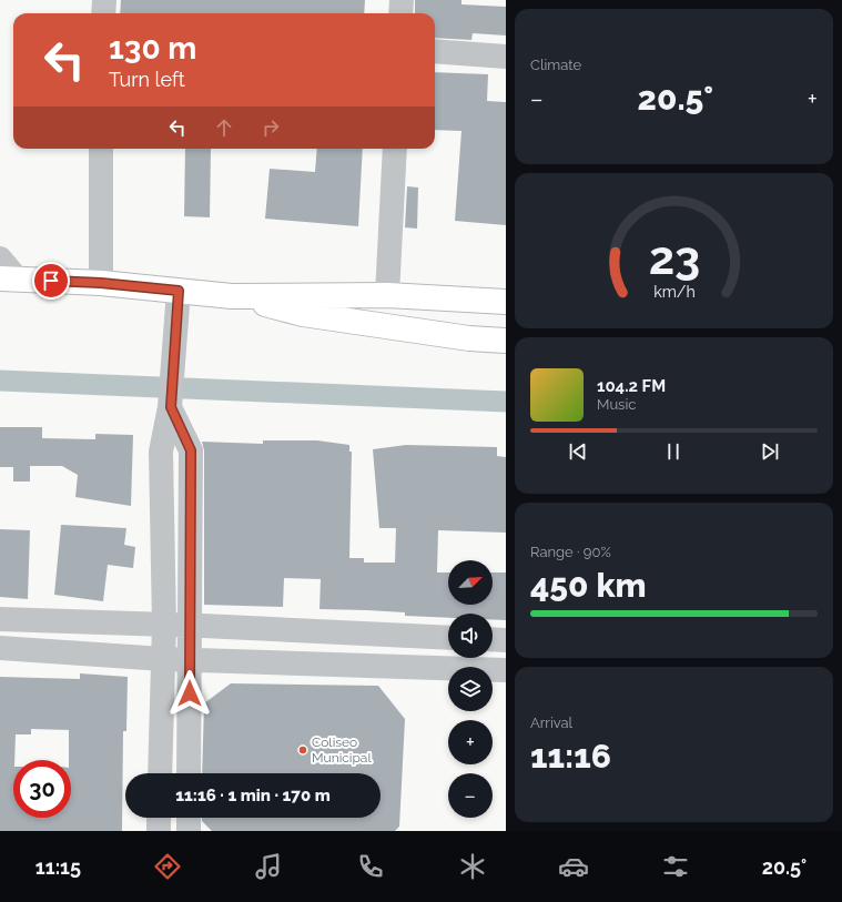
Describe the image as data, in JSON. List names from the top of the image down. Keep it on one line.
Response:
{"places":["Coliseo Municipal"],"north":"top right","page":{"tile":["Climate",["Range · 90%","450 km"],["Arrival","11:16"]],"turn":["130 m","Turn left"],"heat":["−","20.5°","+"],"song":["104.2 FM","Music"],"map_buttons":["+","−"],"limit":"30","trip":"11:16 · 1 min · 170 m","tabs":["11:15","20.5°"],"gauge":["23","km/h"]}}
